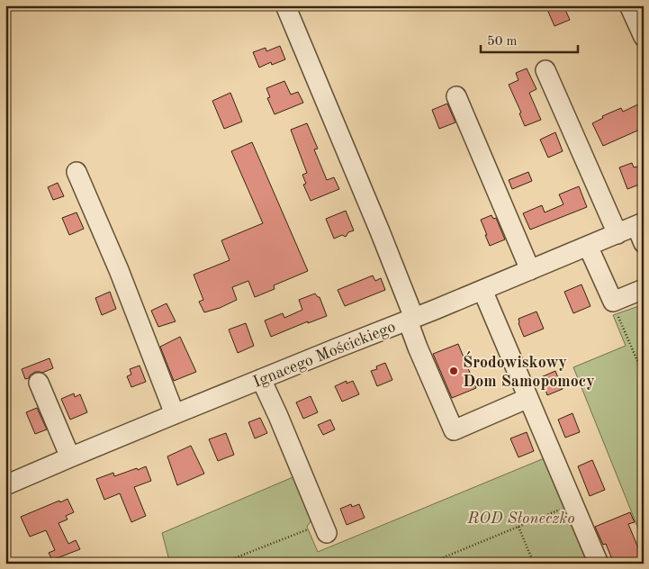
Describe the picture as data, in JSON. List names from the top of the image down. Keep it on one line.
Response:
{"streets":{"street":["Ignacego Mościckiego"]},"parks":["ROD Słoneczko"],"places":["Środowiskowy Dom Samopomocy"],"scale_bar":"50 m"}
